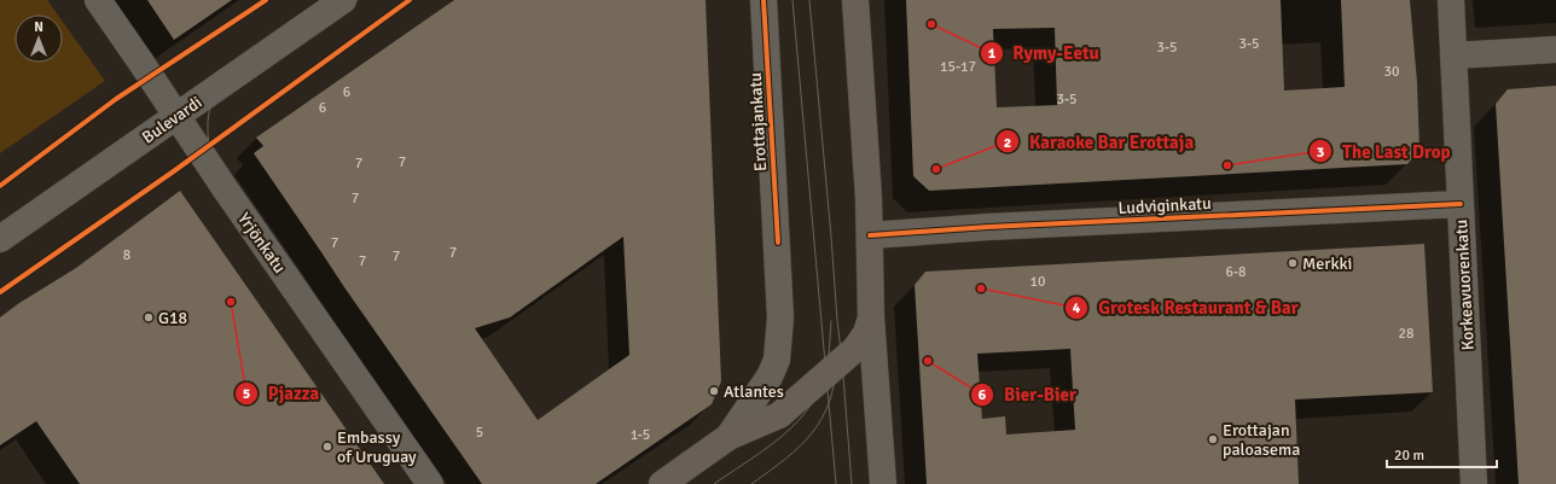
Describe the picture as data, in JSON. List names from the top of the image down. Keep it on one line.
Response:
{"streets":{"street":["Bulevardi","Erottajankatu","Ludviginkatu","Yrjönkatu","Korkeavuorenkatu"]},"crossings":[["Bulevardi","Yrjönkatu"],["Ludviginkatu","Korkeavuorenkatu"]],"places":["Rymy-Eetu","The Last Drop","Karaoke Bar Erottaja","Merkki","Grotesk Restaurant & Bar","Pjazza","G18","Bier-Bier","Atlantes","Erottajan paloasema","Embassy of Uruguay"],"house_numbers":["3-5","3-5","15-17","30","6","3-5","6","7","7","7","7","7","8","7","7","6-8","10","28","5","1-5"],"scale_bar":"20 m","north":"top"}
